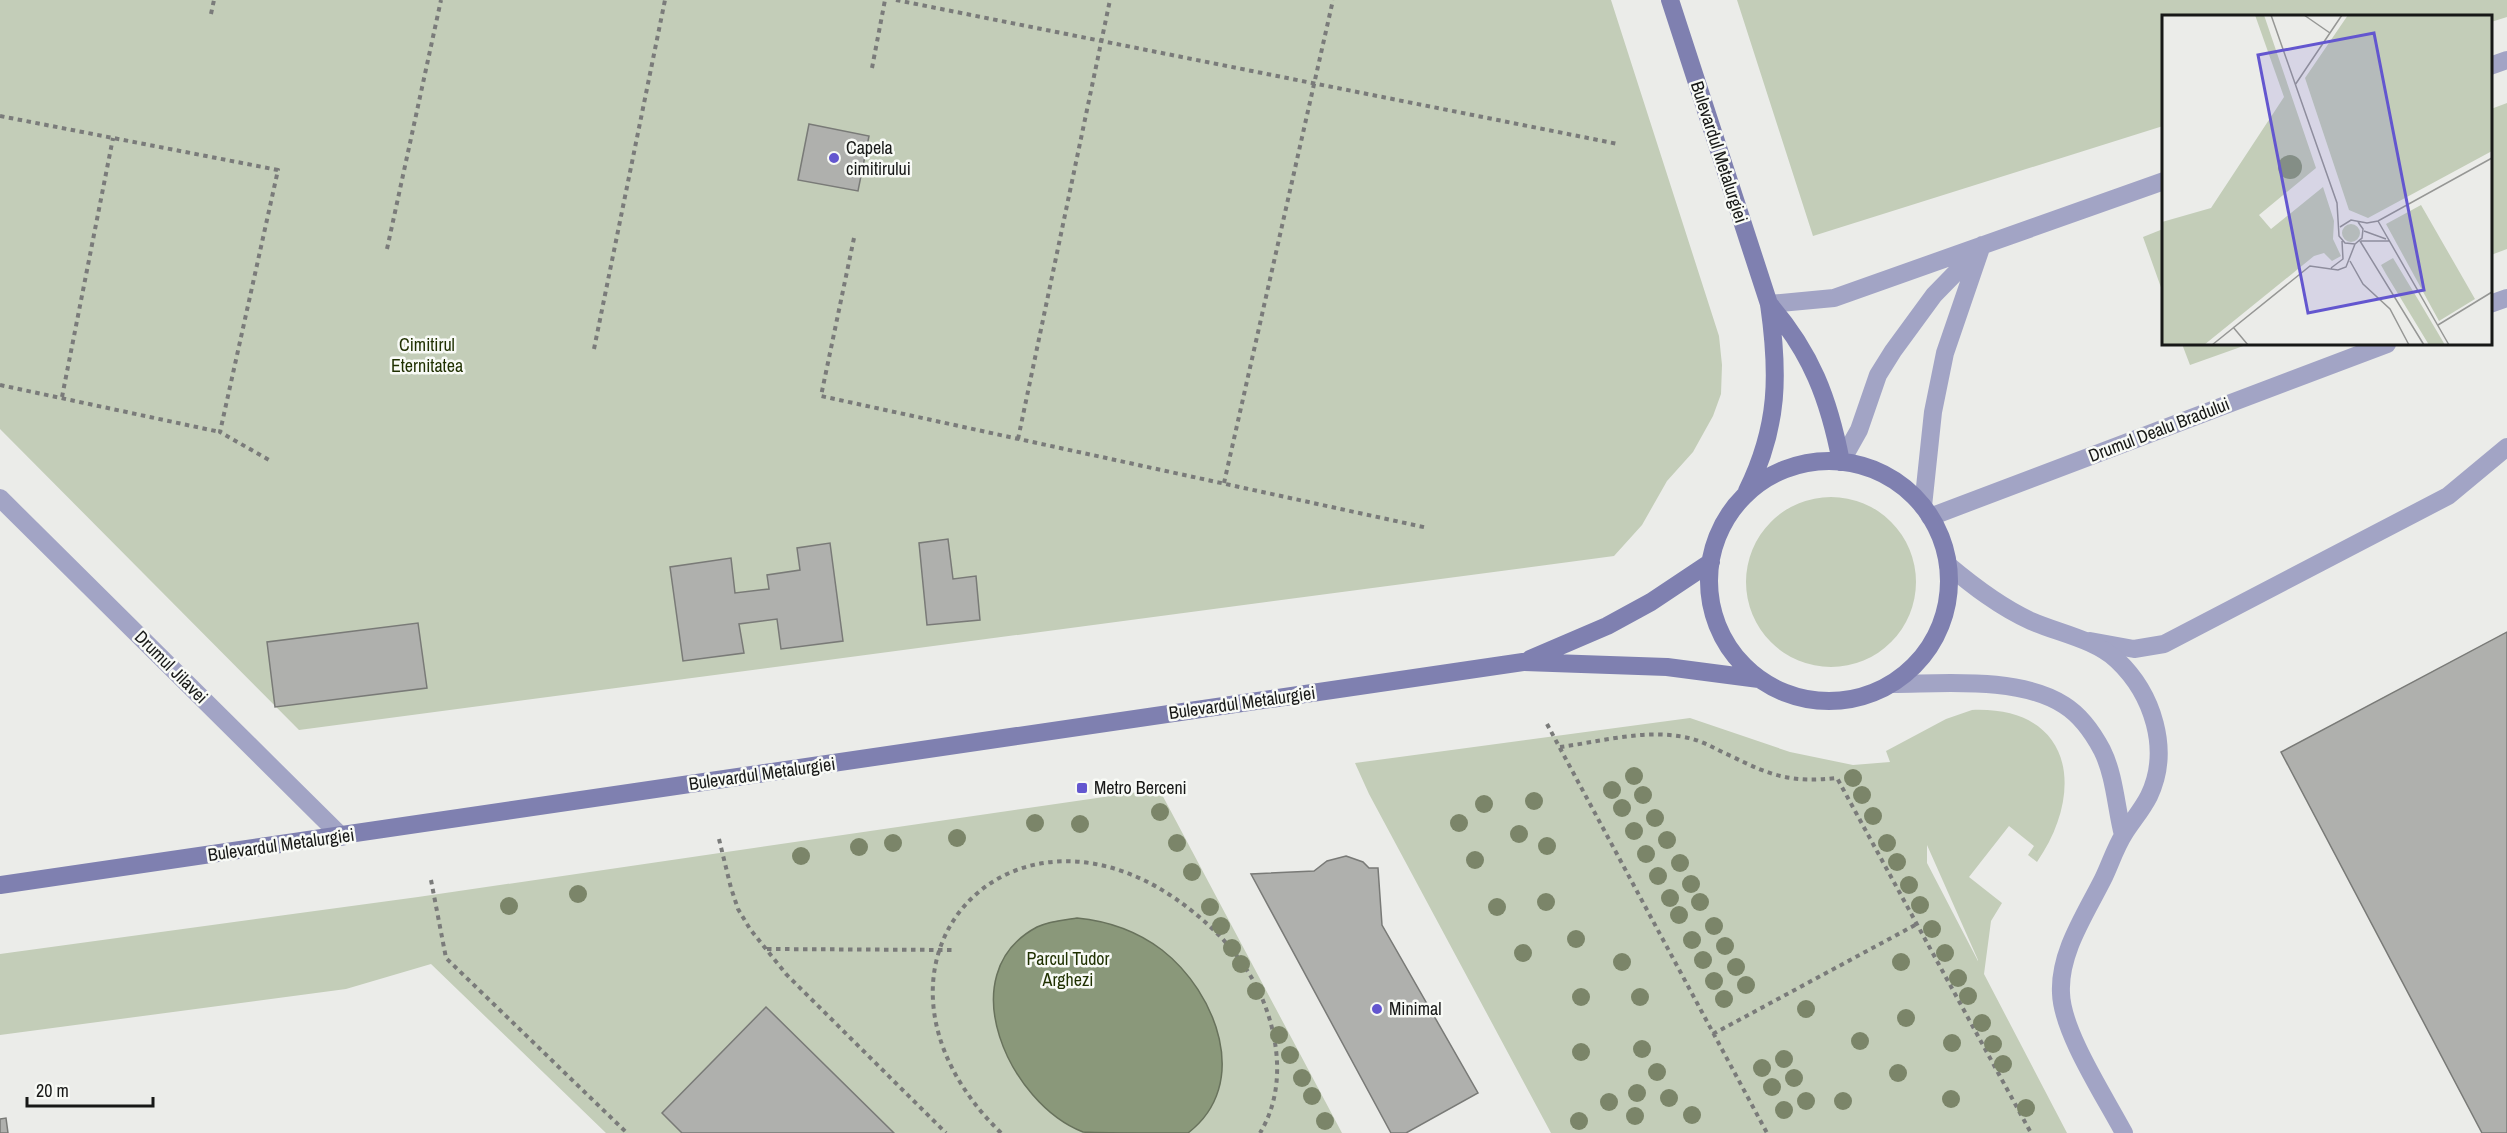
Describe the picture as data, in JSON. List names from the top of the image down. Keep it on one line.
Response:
{"streets":{"main road":["Bulevardul Metalurgiei"],"street":["Drumul Dealu Bradului","Drumul Jilavei"]},"crossings":[["Bulevardul Metalurgiei","Drumul Jilavei"]],"parks":["Cimitirul Eternitatea","Parcul Tudor Arghezi"],"places":{"other":["Capela cimitirului","Minimal"],"transit":["Metro Berceni"]},"scale_bar":"20 m"}
